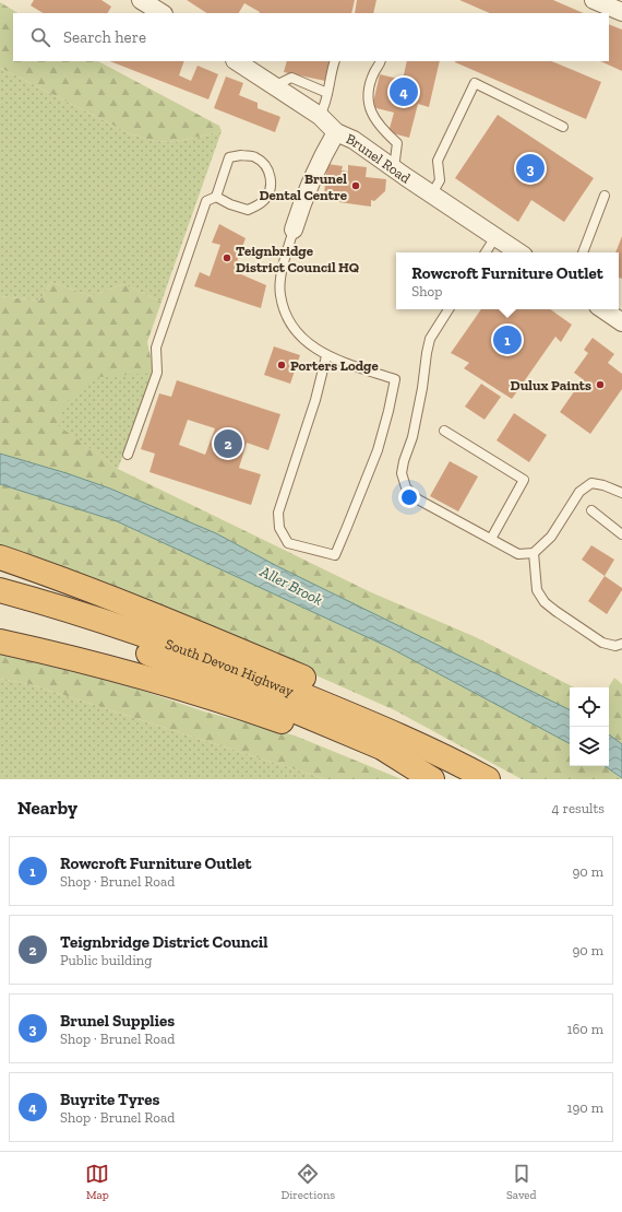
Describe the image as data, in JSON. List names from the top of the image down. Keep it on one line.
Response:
{"streets":{"highway":["South Devon Highway"],"street":["Brunel Road"]},"water":["Aller Brook"],"places":["Brunel Dental Centre","Teignbridge District Council HQ","Porters Lodge","Dulux Paints"],"page":{"search":"Search here","pins":["4","3","1","2"],"popup":["Rowcroft Furniture Outlet","Shop"],"heading":["Nearby","4 results"],"list":[{"mark":"1","name":"Rowcroft Furniture Outlet","note":"Shop · Brunel Road","value":"90 m"},{"mark":"2","name":"Teignbridge District Council","note":"Public building","value":"90 m"},{"mark":"3","name":"Brunel Supplies","note":"Shop · Brunel Road","value":"160 m"},{"mark":"4","name":"Buyrite Tyres","note":"Shop · Brunel Road","value":"190 m"}],"nav":["Map","Directions","Saved"]}}
